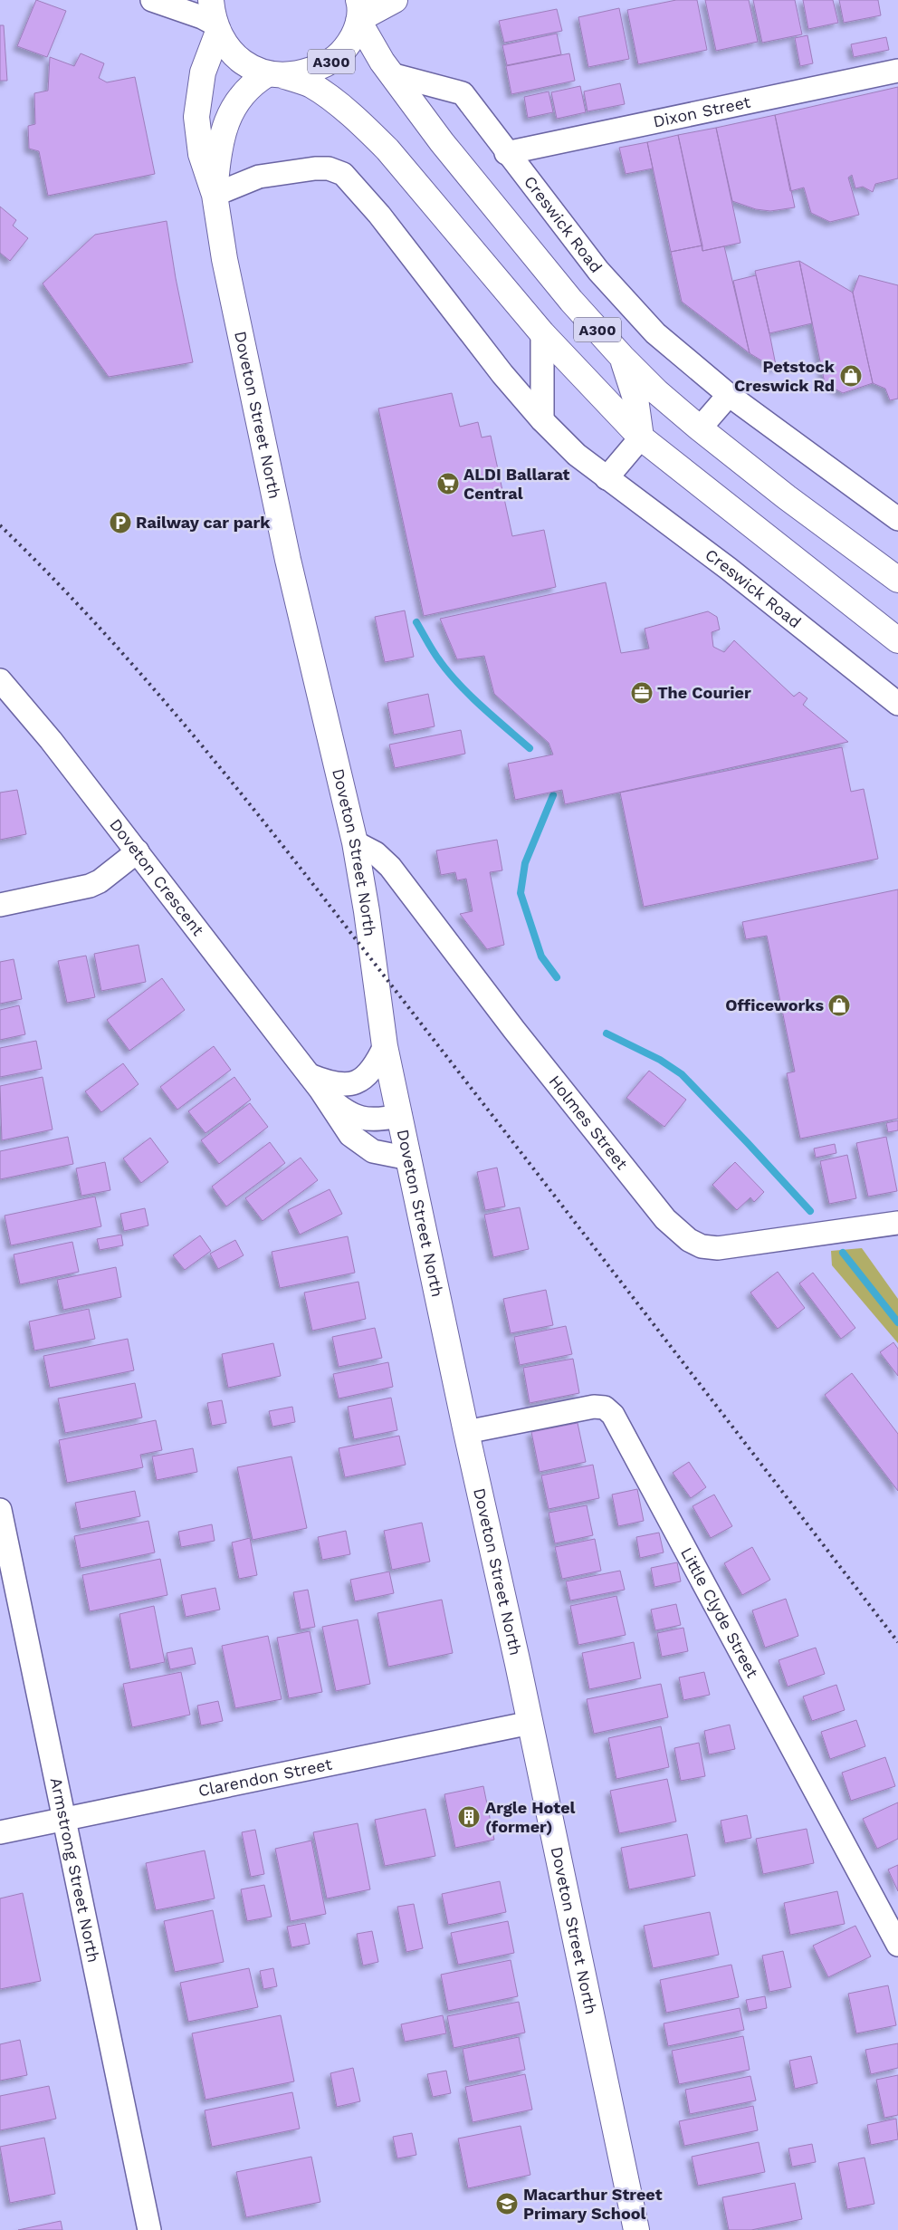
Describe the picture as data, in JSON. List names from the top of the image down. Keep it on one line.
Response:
{"streets":{"main road":["A300","Doveton Street North"],"street":["Dixon Street","Creswick Road","Doveton Crescent","Holmes Street","Little Clyde Street","Clarendon Street","Armstrong Street North"]},"crossings":[["A300","Creswick Road"],["A300","Doveton Street North"],["Dixon Street","Creswick Road"],["Creswick Road","Doveton Street North"],["Doveton Street North","Doveton Crescent"],["Doveton Street North","Holmes Street"],["Doveton Street North","Little Clyde Street"],["Doveton Street North","Clarendon Street"],["Clarendon Street","Armstrong Street North"]],"places":{"shop":["Petstock Creswick Rd","Officeworks"],"supermarket":["ALDI Ballarat Central"],"parking":["Railway car park"],"office":["The Courier"],"building":["Argle Hotel (former)"],"school or university":["Macarthur Street Primary School"]}}
